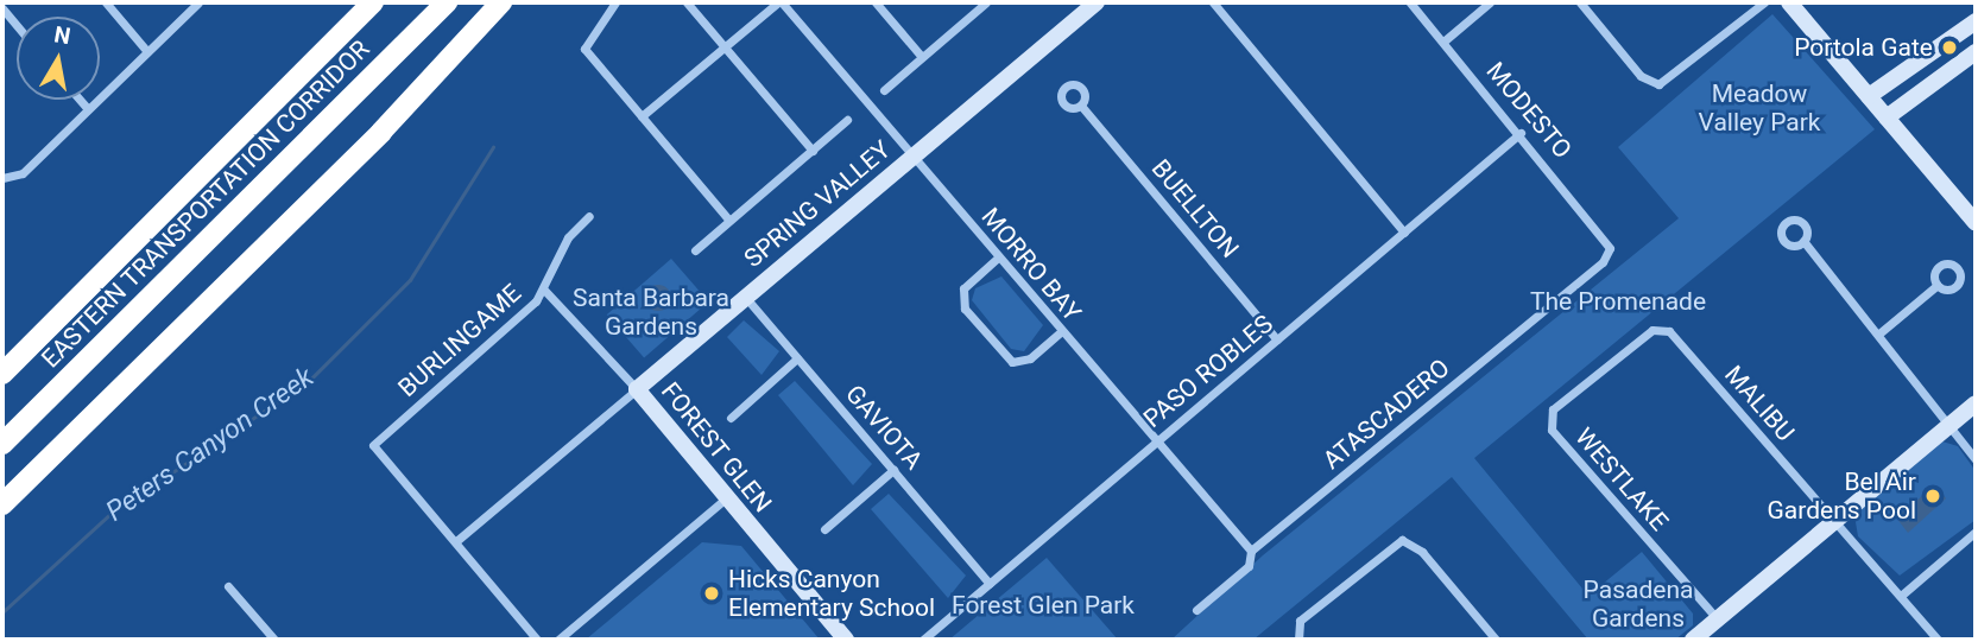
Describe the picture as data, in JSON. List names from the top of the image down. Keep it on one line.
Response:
{"streets":{"highway":["EASTERN TRANSPORTATION CORRIDOR"],"street":["MODESTO","SPRING VALLEY","BUELLTON","MORRO BAY","BURLINGAME","PASO ROBLES","MALIBU","ATASCADERO","GAVIOTA","FOREST GLEN","WESTLAKE"]},"crossings":[["MODESTO","PASO ROBLES"],["MODESTO","ATASCADERO"],["SPRING VALLEY","MORRO BAY"],["SPRING VALLEY","BURLINGAME"],["SPRING VALLEY","GAVIOTA"],["SPRING VALLEY","FOREST GLEN"],["BUELLTON","PASO ROBLES"],["MORRO BAY","PASO ROBLES"],["MORRO BAY","ATASCADERO"],["BURLINGAME","FOREST GLEN"],["PASO ROBLES","GAVIOTA"],["MALIBU","WESTLAKE"]],"water":["Peters Canyon Creek"],"parks":["Meadow Valley Park","Santa Barbara Gardens","The Promenade","Pasadena Gardens","Forest Glen Park"],"places":["Portola Gate","Bel Air Gardens Pool","Hicks Canyon Elementary School"],"north":"top"}
